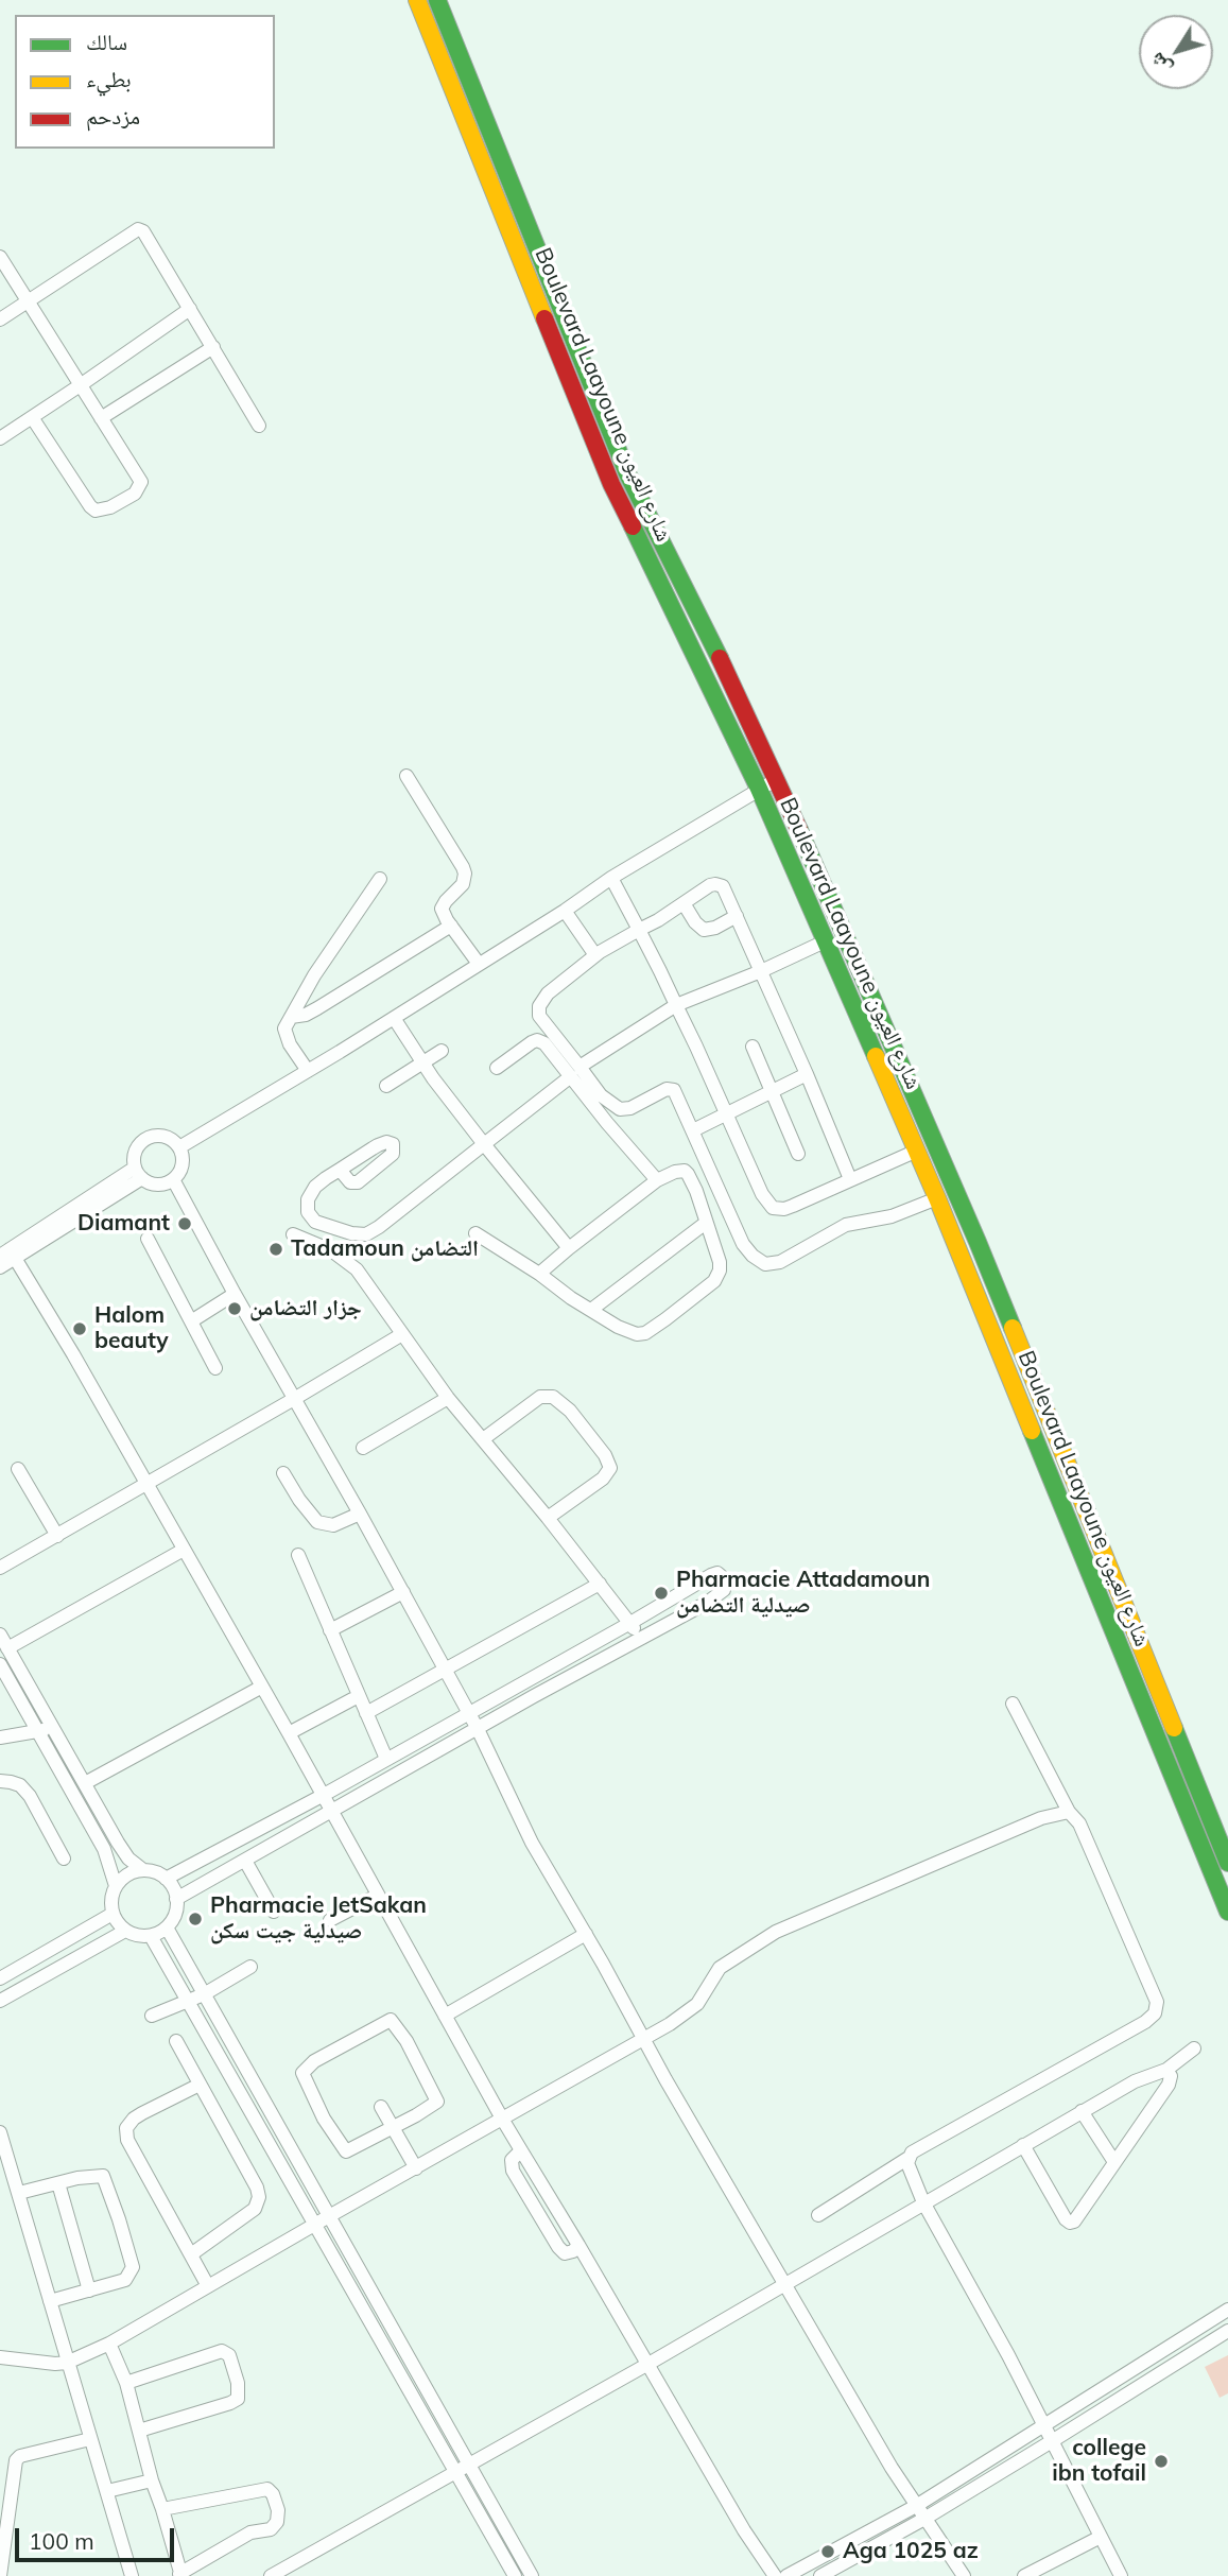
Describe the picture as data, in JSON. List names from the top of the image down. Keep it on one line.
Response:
{"streets":{"street":["Boulevard Laayoune شارع العيون"]},"places":["Diamant","Tadamoun التضامن","جزار التضامن","Halom beauty","Pharmacie Attadamoun صيدلية التضامن","Pharmacie JetSakan صيدلية جيت سكن","college ibn tofail","Aga 1025 az"],"legend":["سالك","بطيء","مزدحم"],"scale_bar":"100 m","north":"bottom left"}
